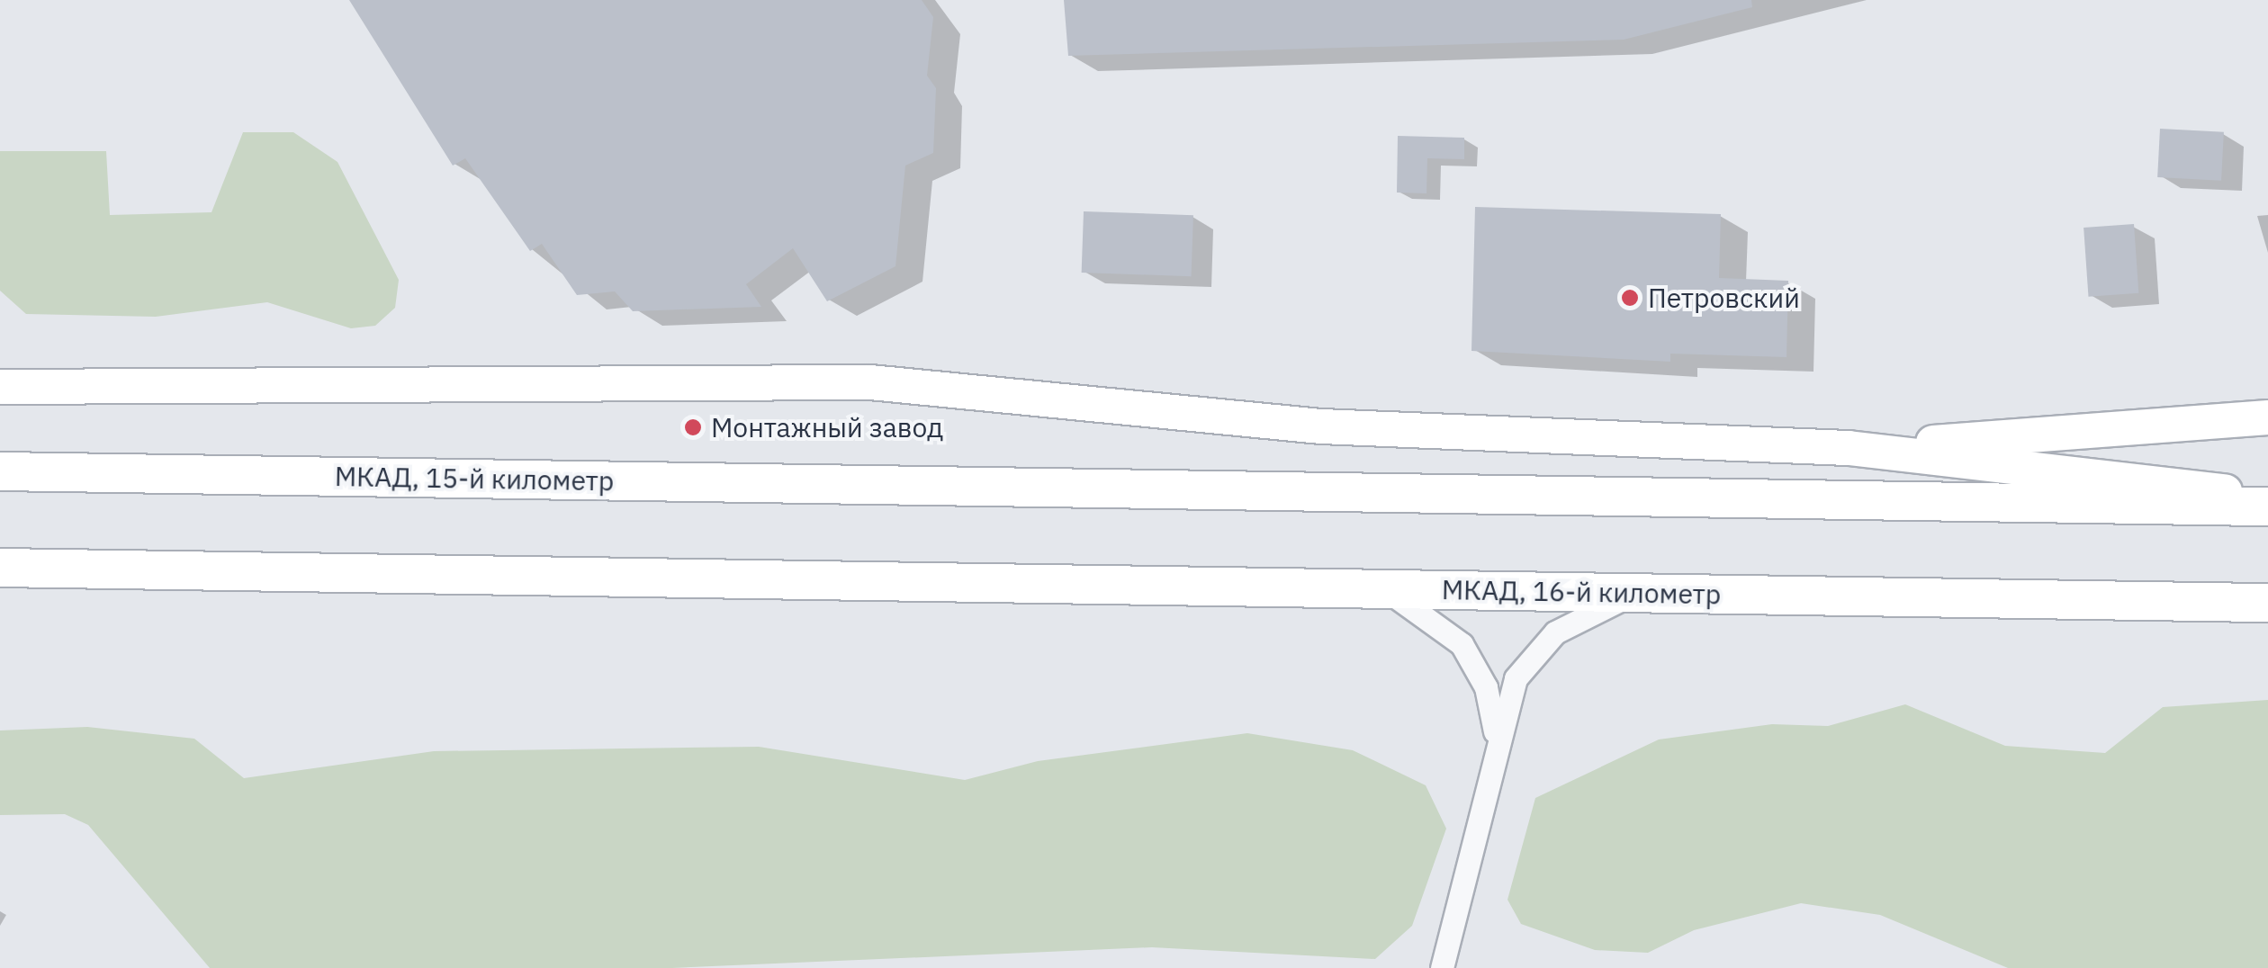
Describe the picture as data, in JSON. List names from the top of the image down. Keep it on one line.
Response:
{"streets":{"highway":["МКАД, 15-й километр","МКАД, 16-й километр"]},"places":["Петровский","Монтажный завод"]}
